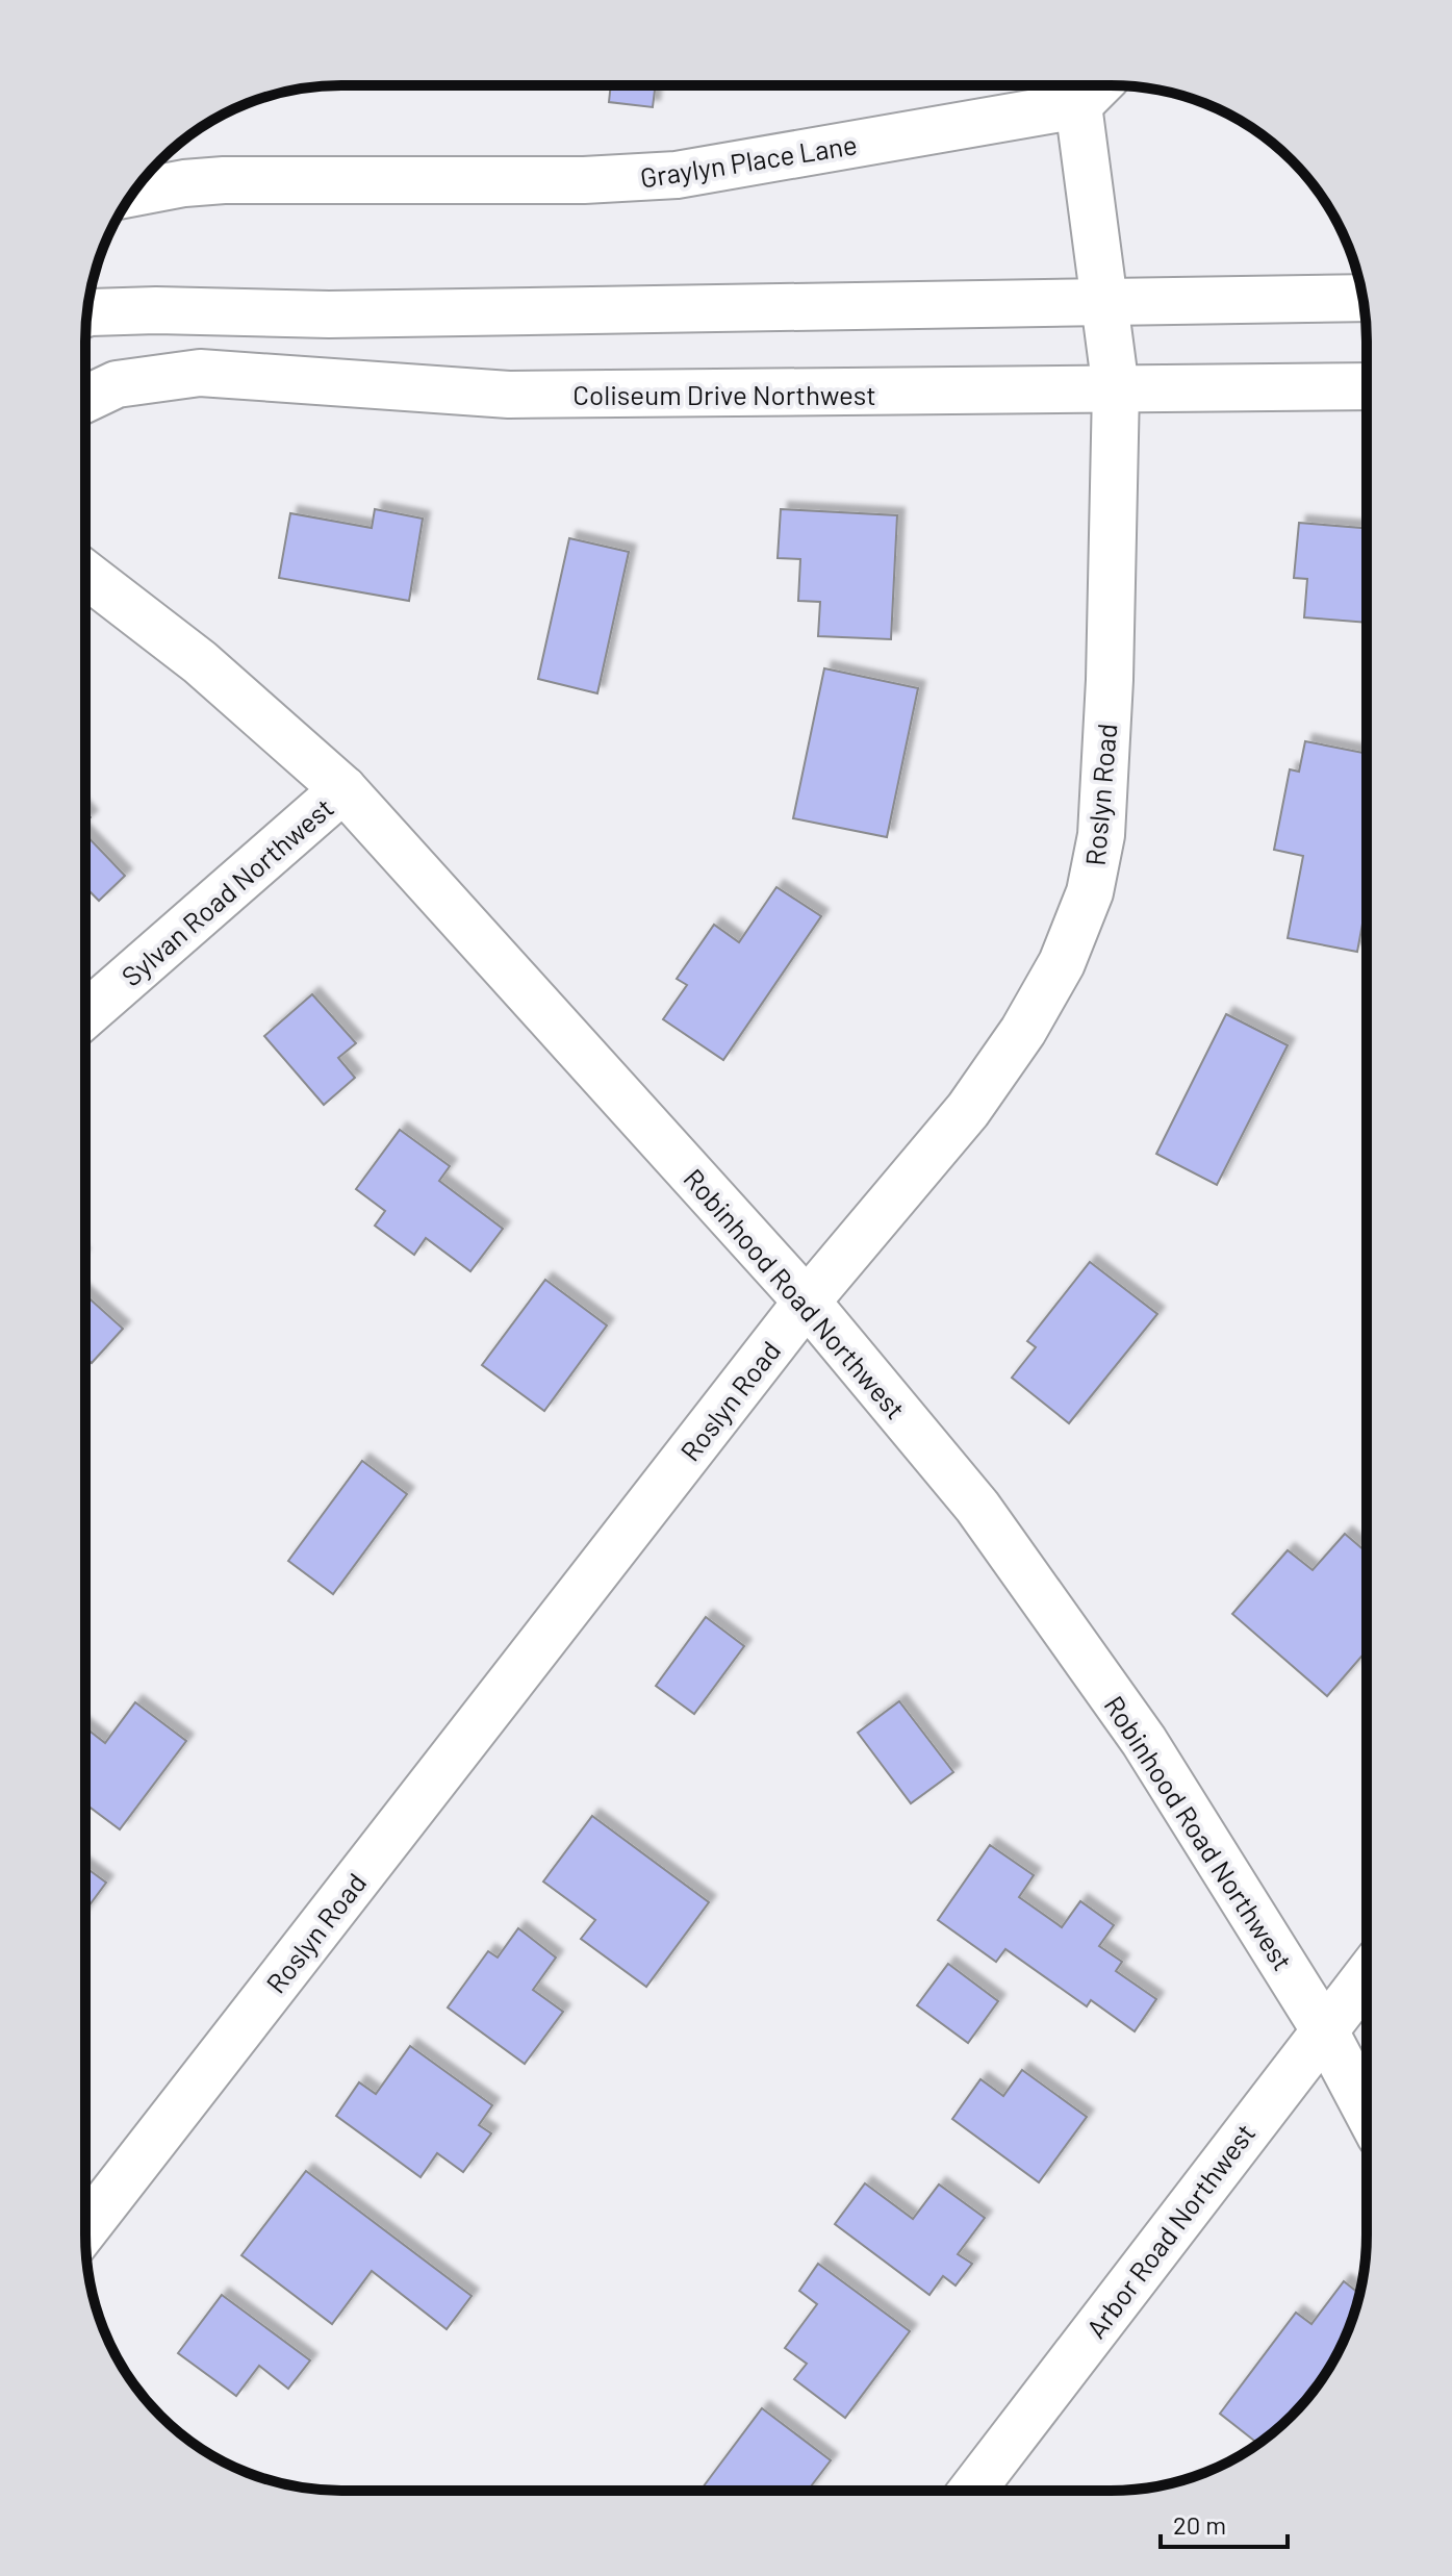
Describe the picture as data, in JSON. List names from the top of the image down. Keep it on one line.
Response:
{"streets":{"street":["Graylyn Place Lane","Coliseum Drive Northwest","Roslyn Road","Sylvan Road Northwest","Robinhood Road Northwest","Arbor Road Northwest"]},"crossings":[["Graylyn Place Lane","Roslyn Road"],["Coliseum Drive Northwest","Roslyn Road"],["Roslyn Road","Robinhood Road Northwest"],["Sylvan Road Northwest","Robinhood Road Northwest"],["Robinhood Road Northwest","Arbor Road Northwest"]],"scale_bar":"20 m"}
